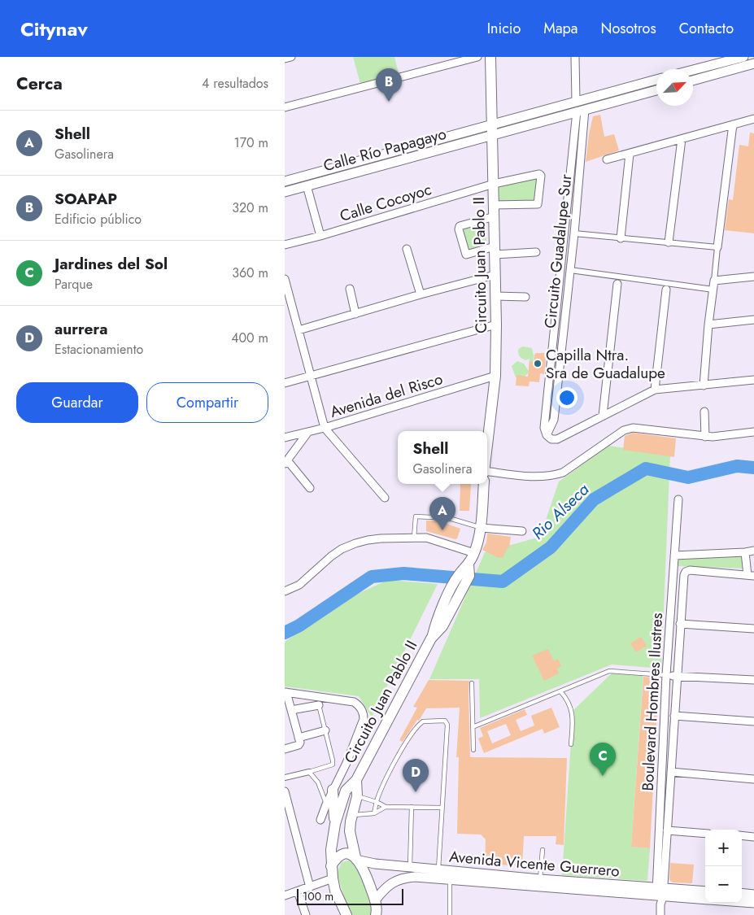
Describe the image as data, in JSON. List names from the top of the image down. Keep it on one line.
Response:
{"streets":{"main road":["Calle Río Papagayo","Circuito Juan Pablo II","Avenida Vicente Guerrero"],"street":["Calle Cocoyoc","Circuito Guadalupe Sur","Avenida del Risco","Boulevard Hombres Ilustres"]},"crossings":[["Calle Río Papagayo","Circuito Juan Pablo II"],["Calle Cocoyoc","Circuito Juan Pablo II"],["Circuito Juan Pablo II","Avenida del Risco"],["Circuito Juan Pablo II","Avenida Vicente Guerrero"],["Boulevard Hombres Ilustres","Avenida Vicente Guerrero"]],"water":["Rio Alseca"],"places":["Capilla Ntra. Sra de Guadalupe"],"scale_bar":"100 m","north":"top right","page":{"header":"Citynav","nav":["Inicio","Mapa","Nosotros","Contacto"],"heading":["Cerca","4 resultados"],"pins":["B","A","C","D"],"list":[{"mark":"A","name":"Shell","note":"Gasolinera","value":"170 m"},{"mark":"B","name":"SOAPAP","note":"Edificio público","value":"320 m"},{"mark":"C","name":"Jardines del Sol","note":"Parque","value":"360 m"},{"mark":"D","name":"aurrera","note":"Estacionamiento","value":"400 m"}],"buttons":["Guardar","Compartir"],"popup":["Shell","Gasolinera"],"map_buttons":["+","−"],"scale":"100 m"}}
